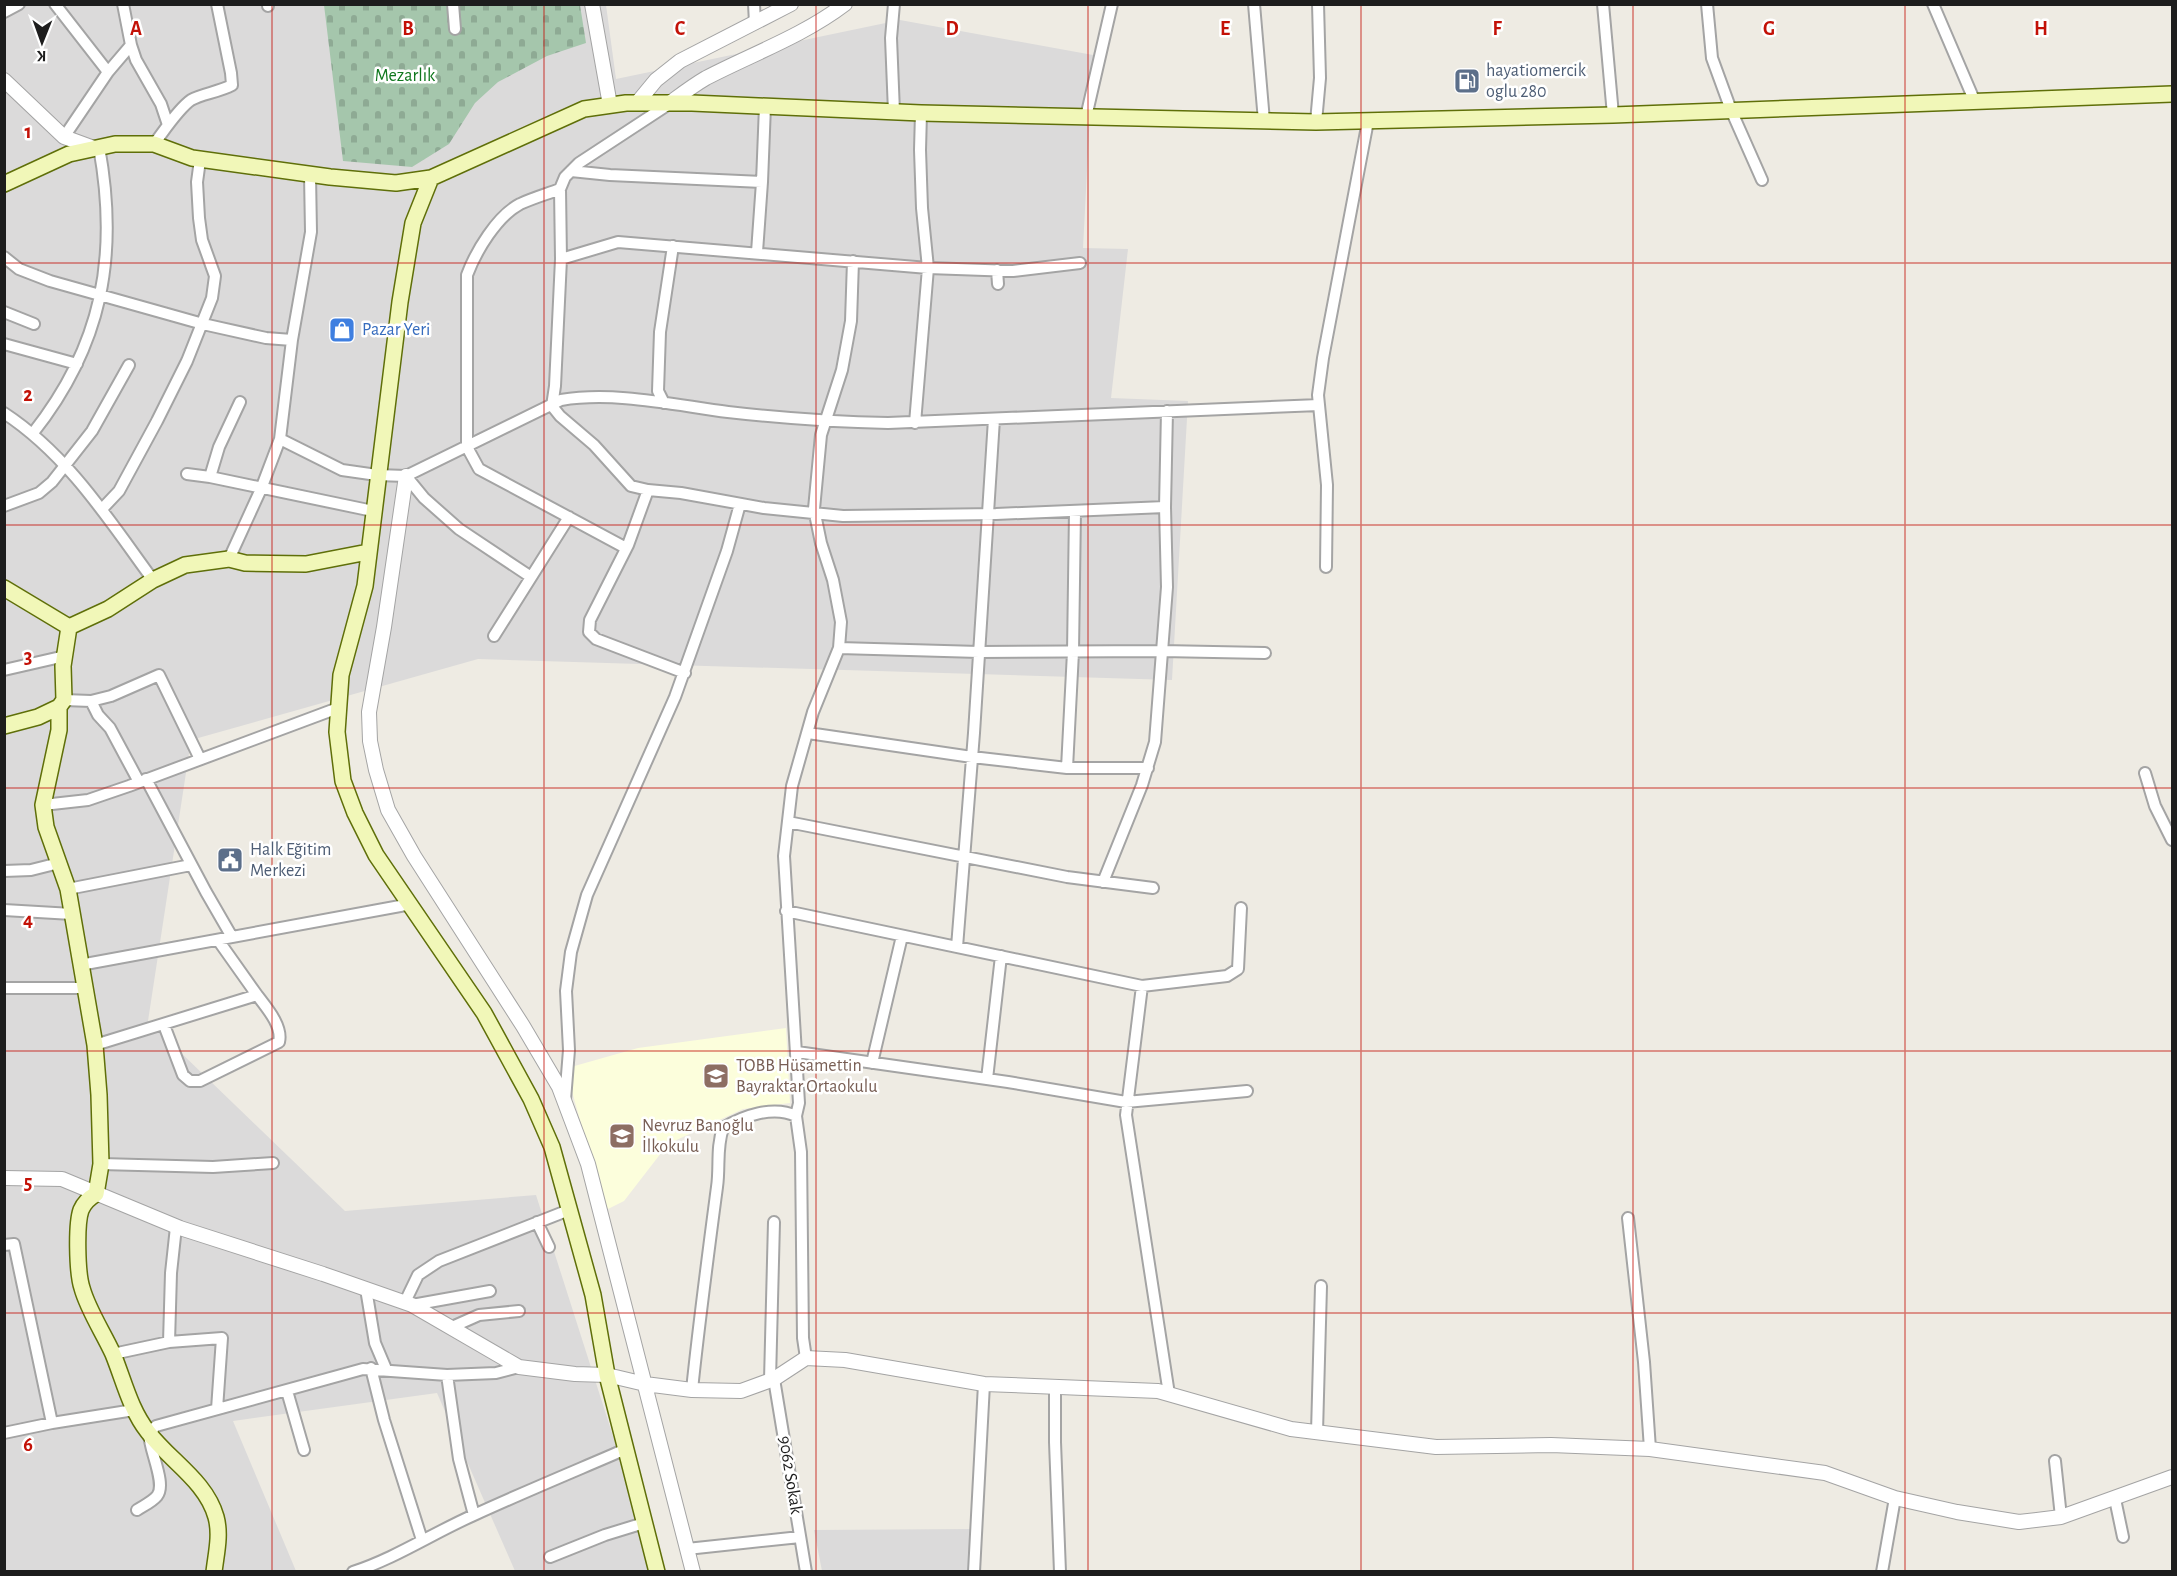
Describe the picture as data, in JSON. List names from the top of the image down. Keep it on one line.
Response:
{"streets":{"street":["9062 Sokak"]},"parks":["Mezarlık"],"places":{"fuel station":["hayatiomercik oglu 280"],"shop":["Pazar Yeri"],"public building":["Halk Eğitim Merkezi"],"school or university":["TOBB Hüsamettin Bayraktar Ortaokulu","Nevruz Banoğlu İlkokulu"]},"north":"bottom","grid":{"columns":["A","B","C","D","E","F","G","H"],"rows":["1","2","3","4","5","6"]}}
